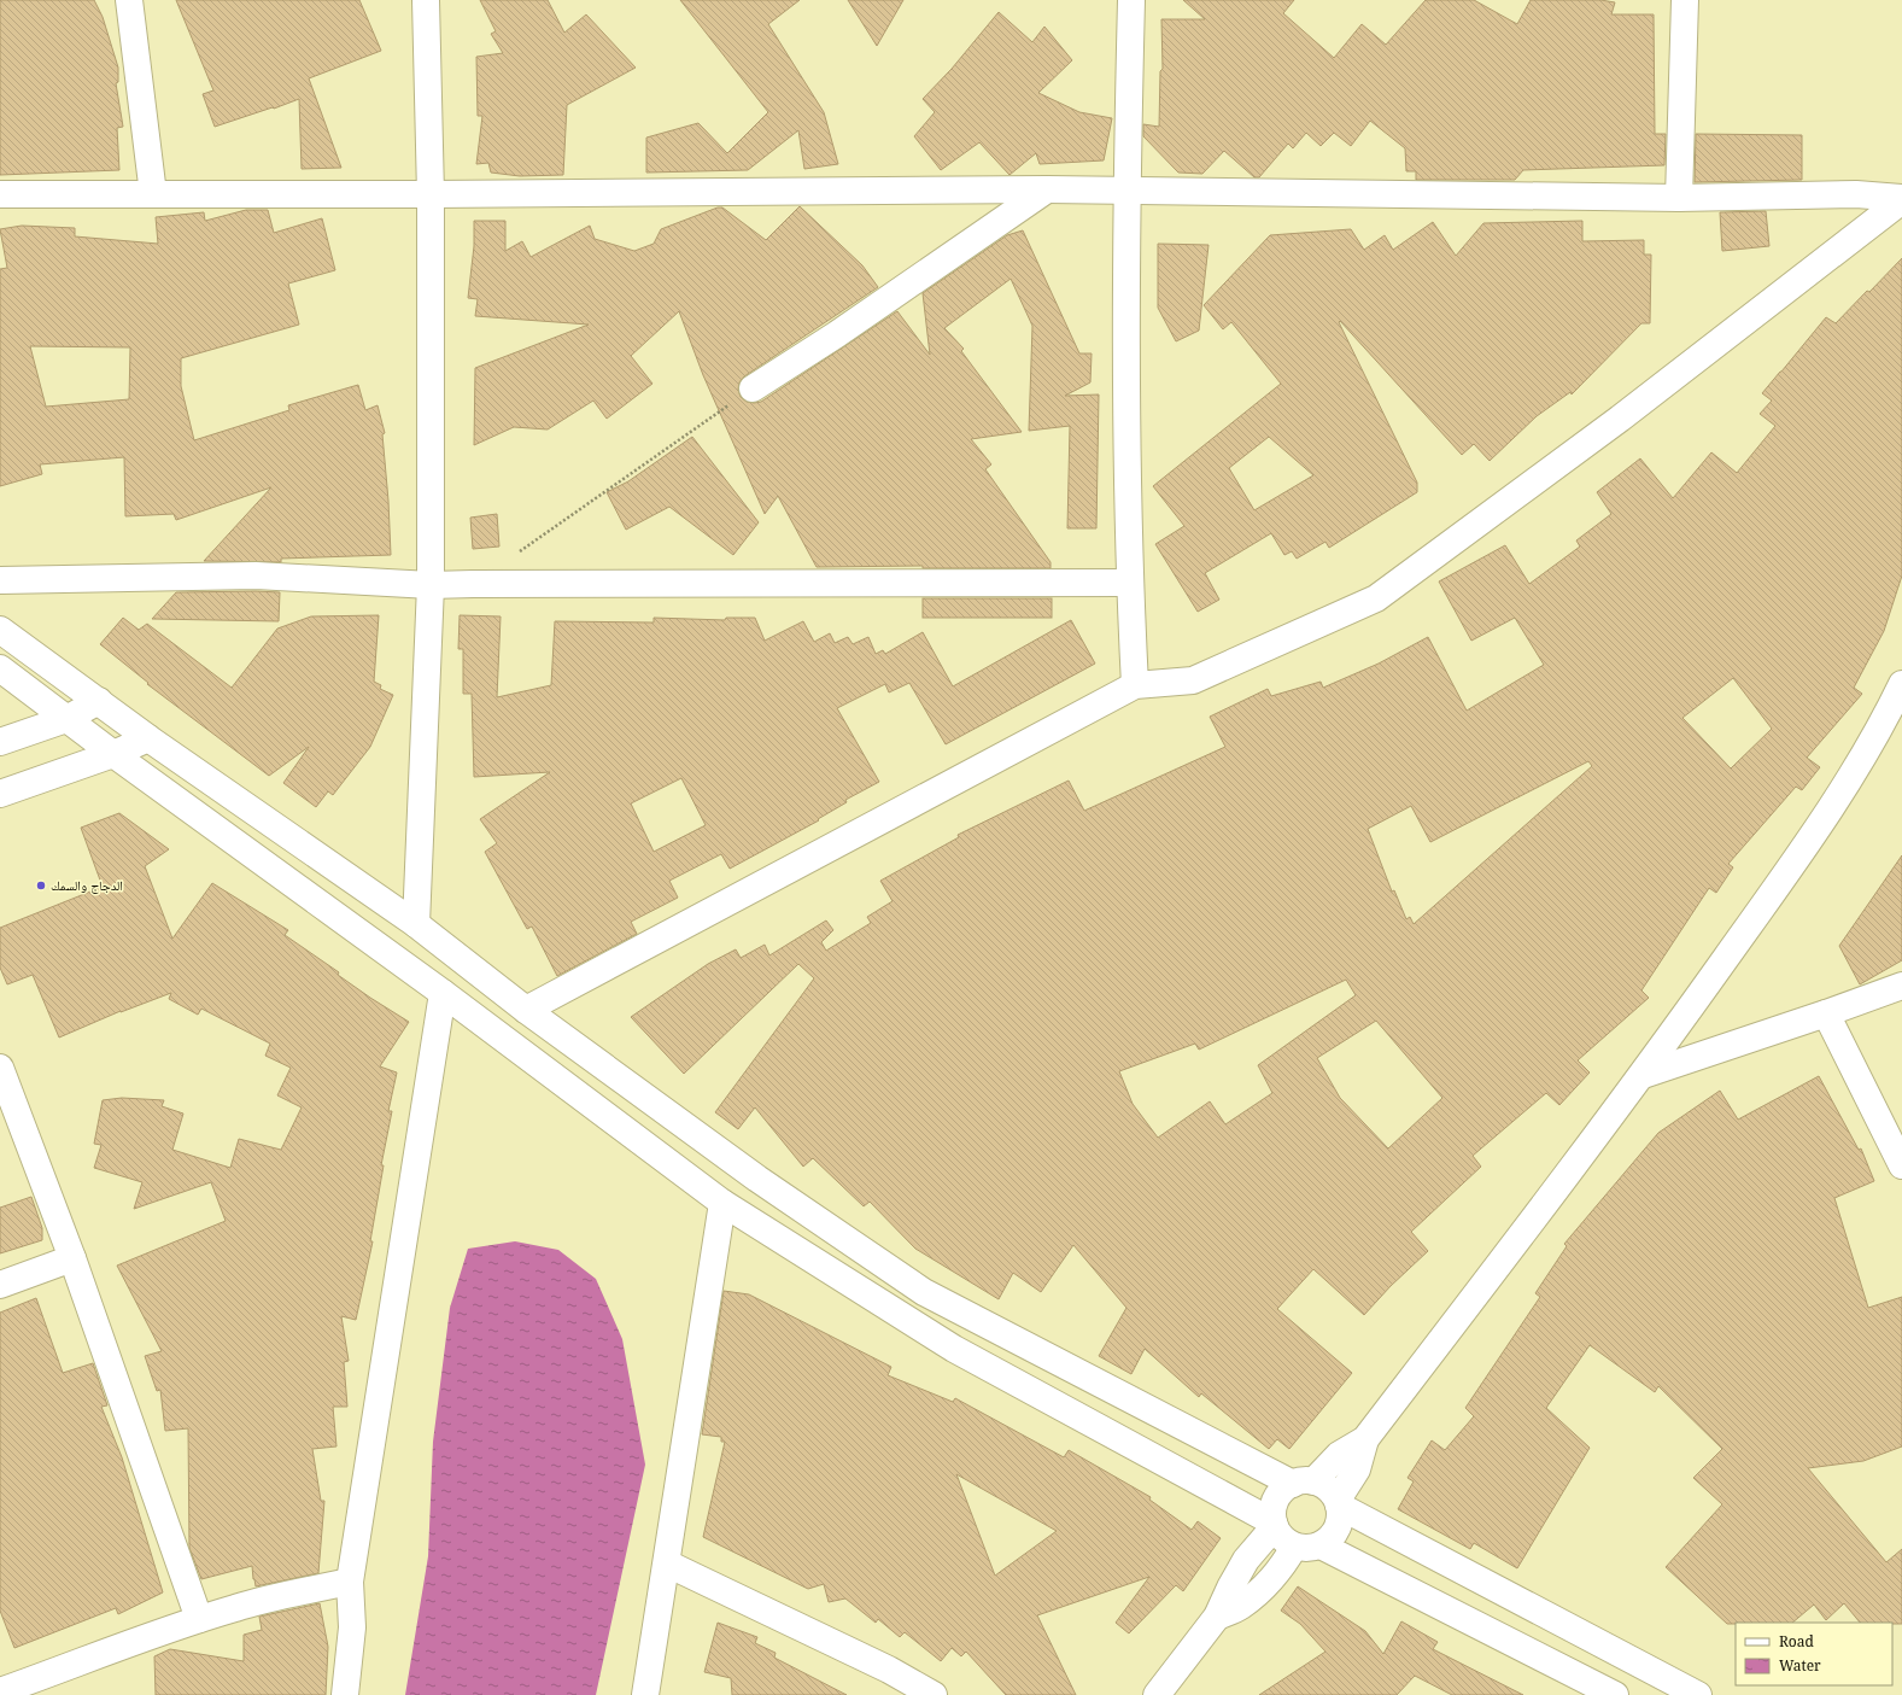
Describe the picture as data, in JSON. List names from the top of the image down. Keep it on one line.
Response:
{"places":["الدجاج والسمك"],"legend":["Road","Water"]}
